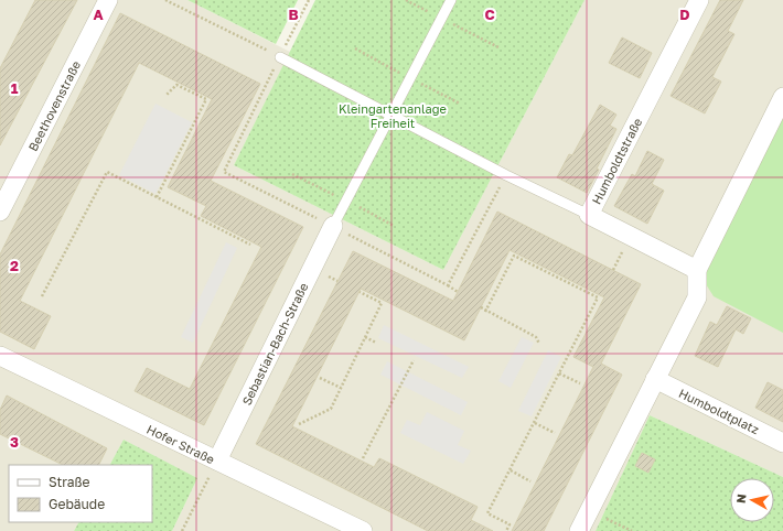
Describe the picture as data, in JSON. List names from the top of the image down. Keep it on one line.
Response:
{"streets":{"street":["Beethovenstraße","Humboldtstraße","Sebastian-Bach-Straße","Humboldtplatz","Hofer Straße"]},"crossings":[["Sebastian-Bach-Straße","Hofer Straße"]],"parks":["Kleingartenanlage Freiheit"],"legend":["Straße","Gebäude"],"north":"left","grid":{"columns":["A","B","C","D"],"rows":["1","2","3"]}}
